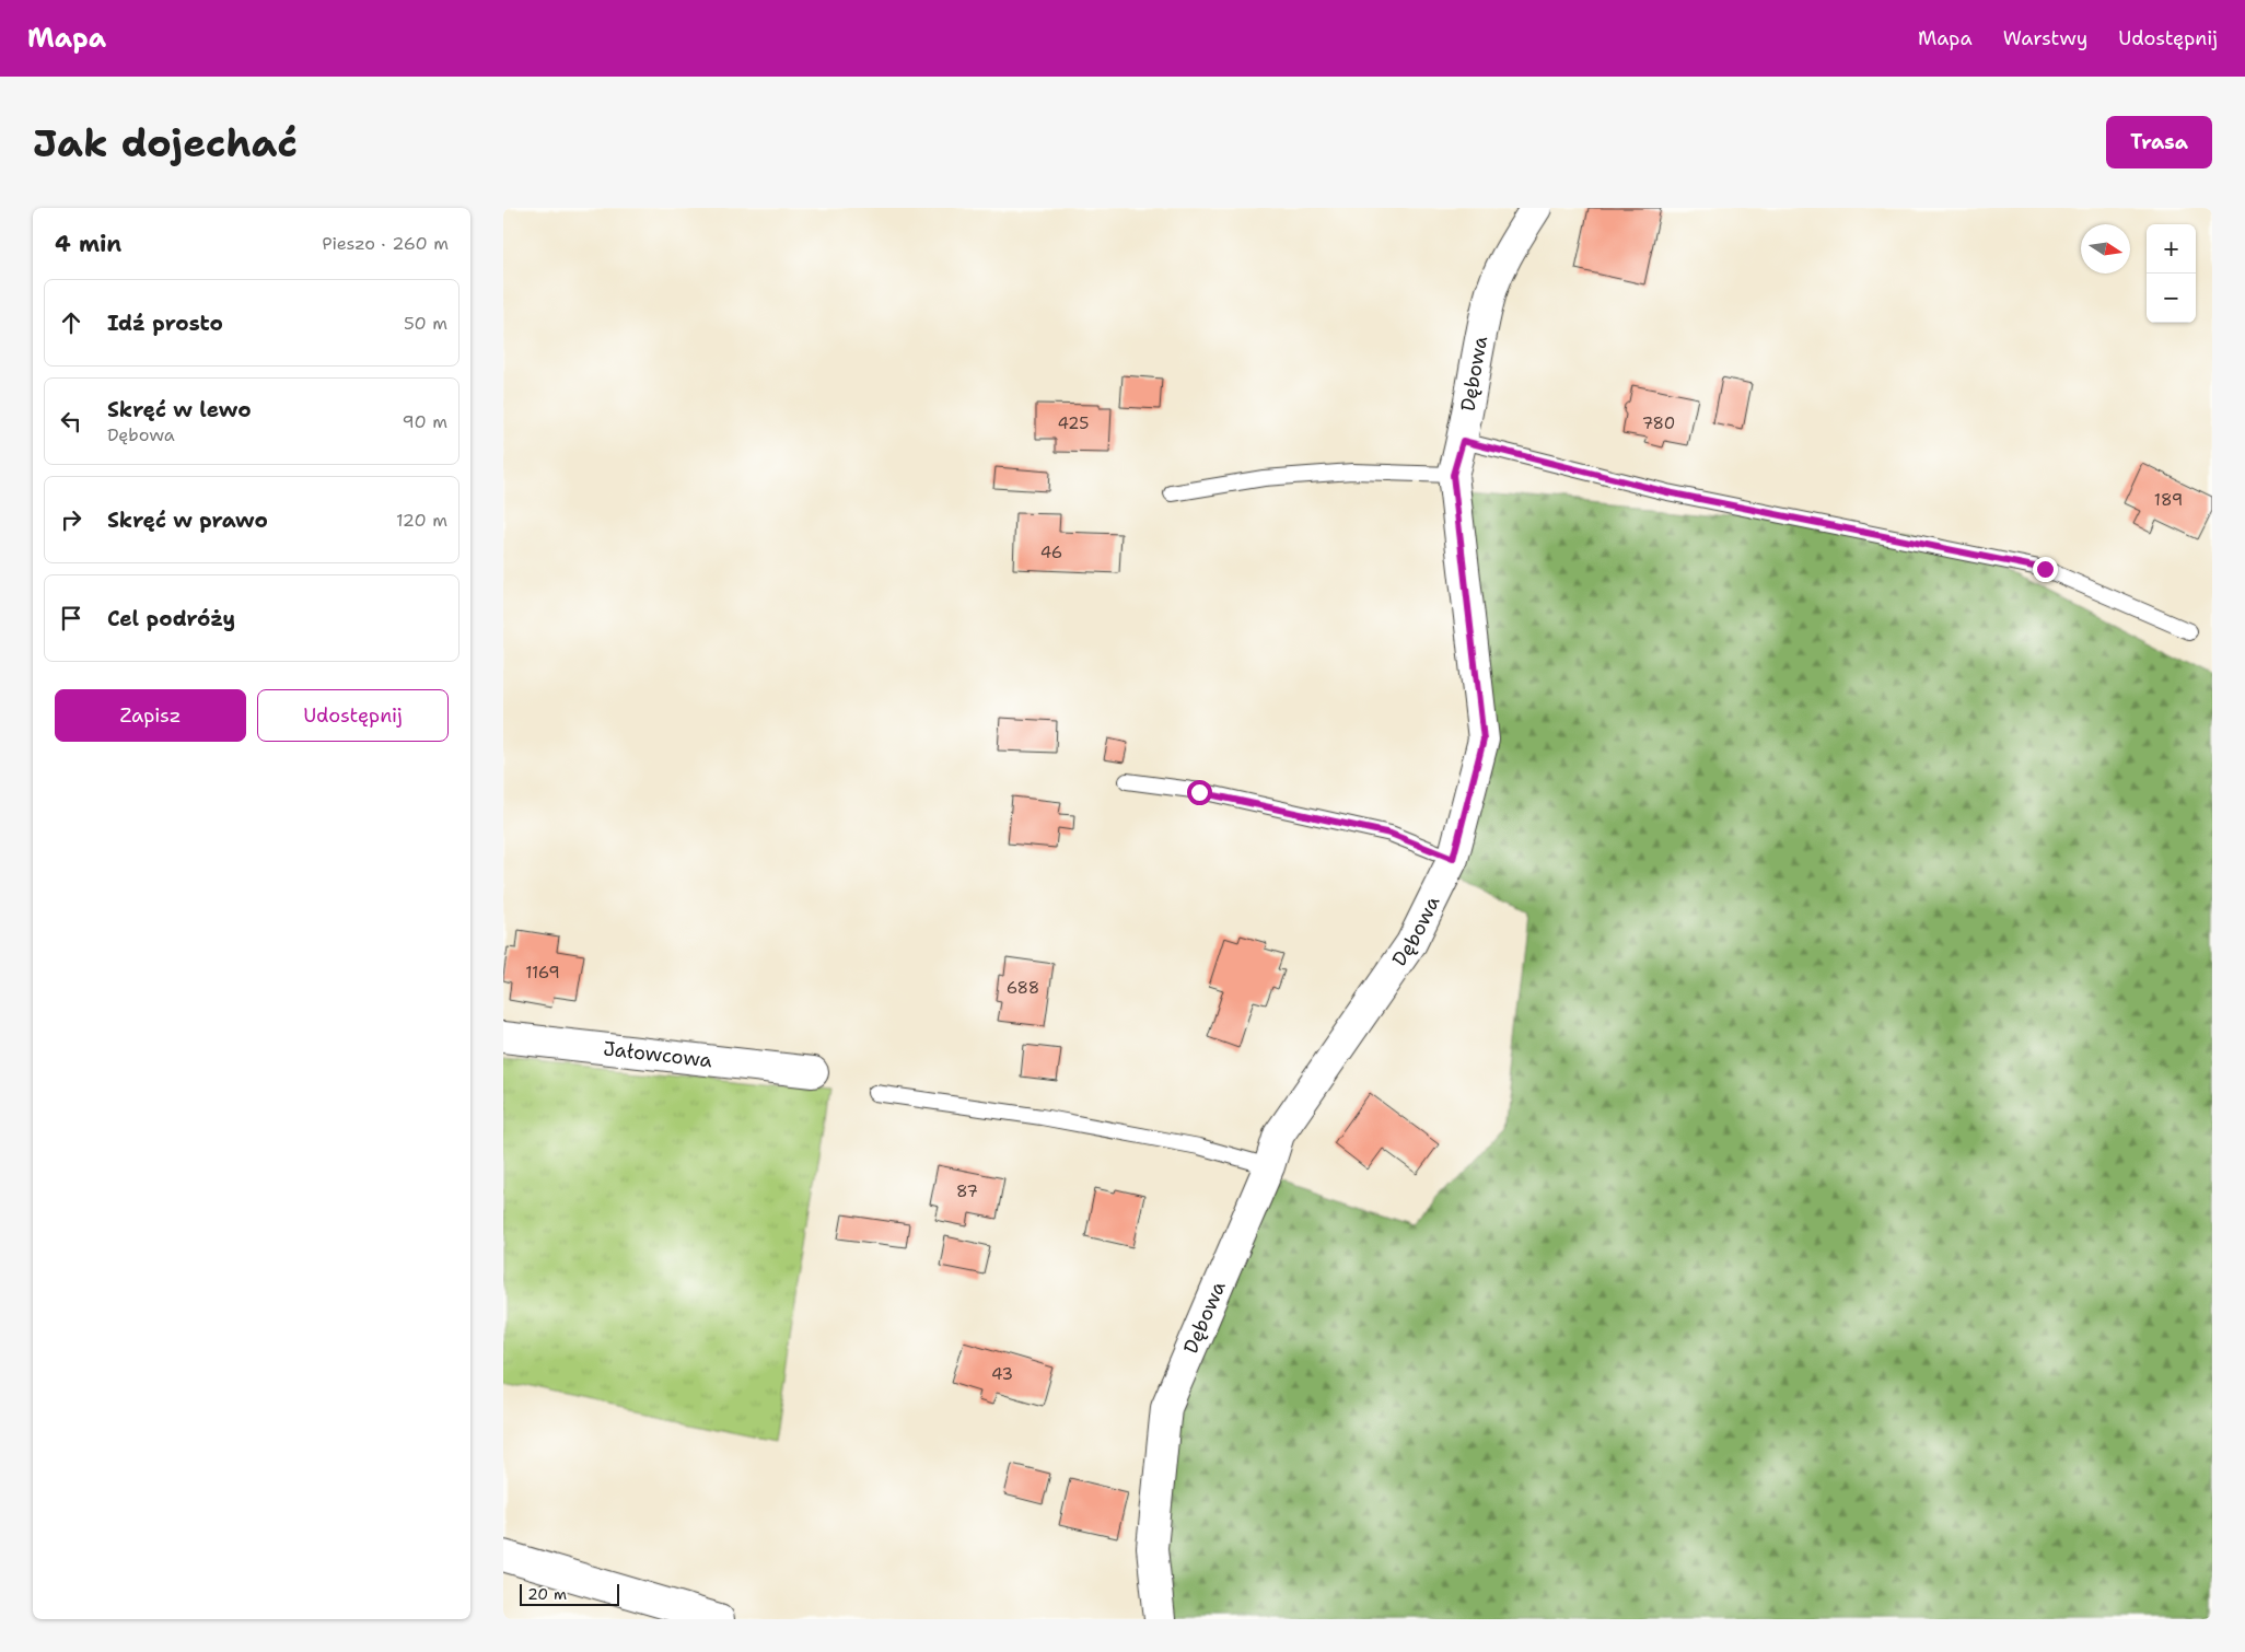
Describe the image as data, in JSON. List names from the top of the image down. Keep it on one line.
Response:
{"streets":{"street":["Dębowa","Jałowcowa"]},"house_numbers":["425","780","189","46","1169","688","87","43"],"scale_bar":"20 m","north":"right","page":{"header":"Mapa","nav":["Mapa","Warstwy","Udostępnij"],"buttons":["Trasa",["Zapisz","Udostępnij"]],"title":"Jak dojechać","heading":["4 min","Pieszo · 260 m"],"map_buttons":["+","−"],"list":[["Idź prosto","50 m"],["Skręć w lewo","Dębowa","90 m"],["Skręć w prawo","120 m"],"Cel podróży"],"scale":"20 m"}}
